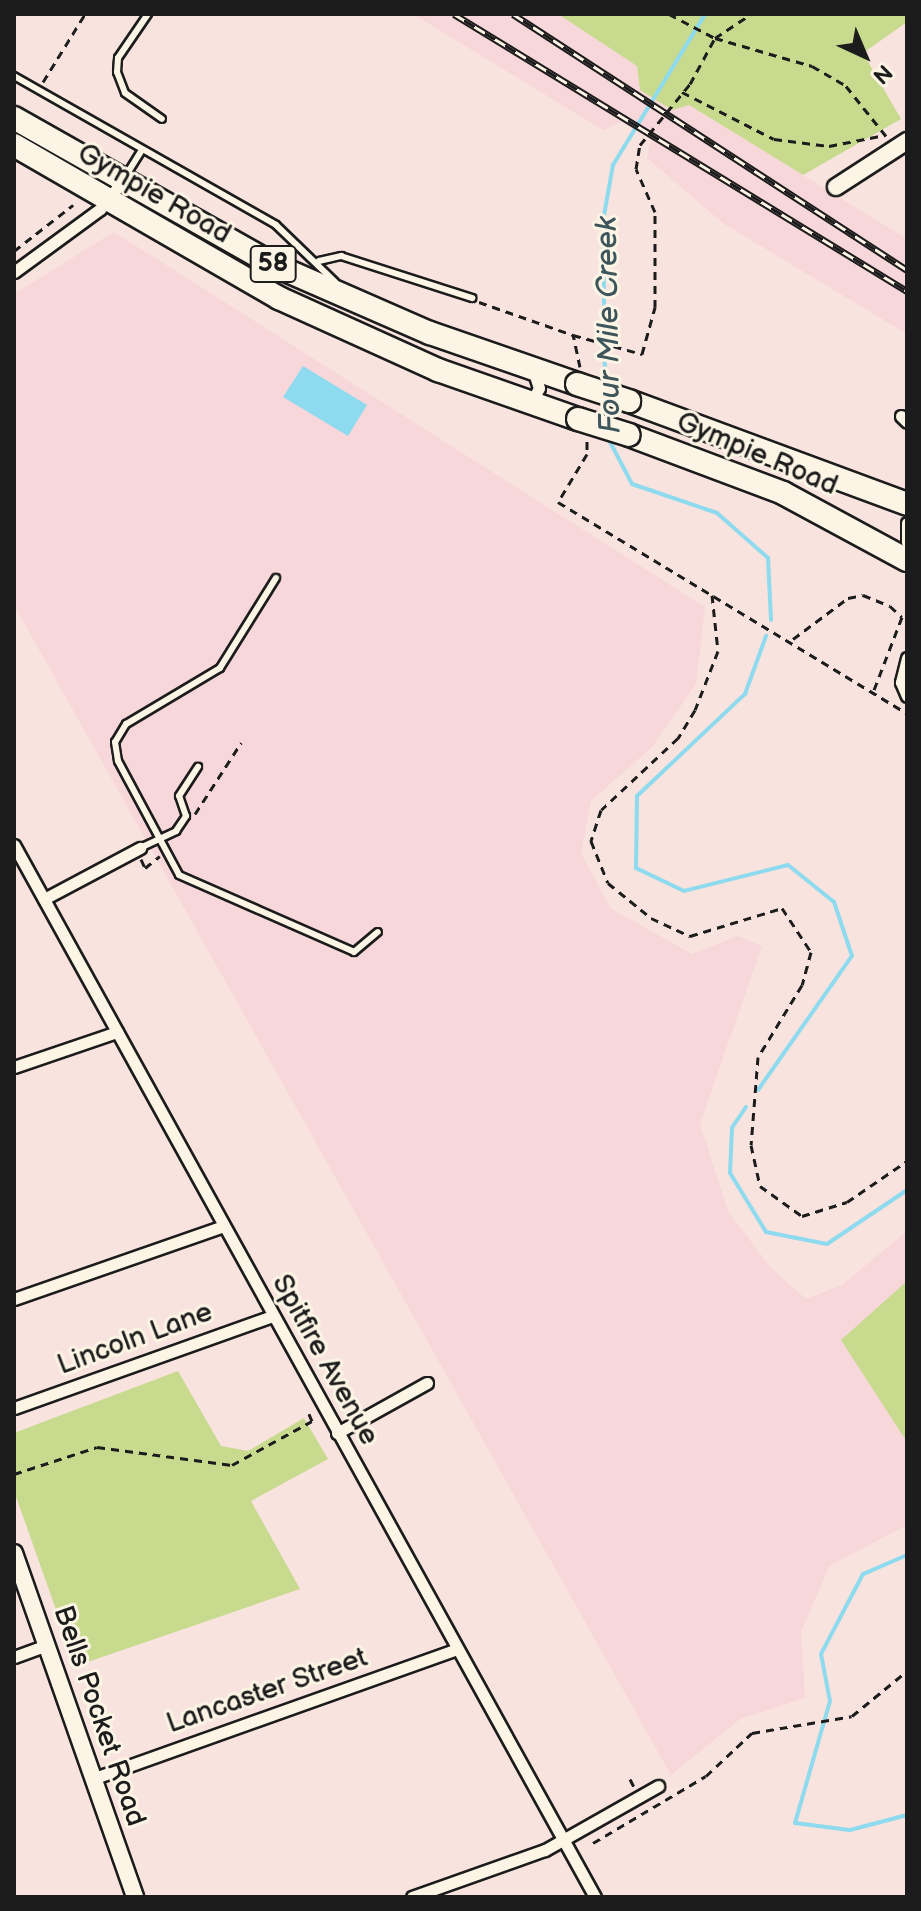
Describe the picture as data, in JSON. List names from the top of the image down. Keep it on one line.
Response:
{"streets":{"highway":["Gympie Road","58"],"main road":["Bells Pocket Road"],"street":["Lincoln Lane","Spitfire Avenue","Lancaster Street"]},"crossings":[["Lincoln Lane","Spitfire Avenue"],["Spitfire Avenue","Lancaster Street"],["Lancaster Street","Bells Pocket Road"]],"water":["Four Mile Creek"],"north":"bottom right"}
